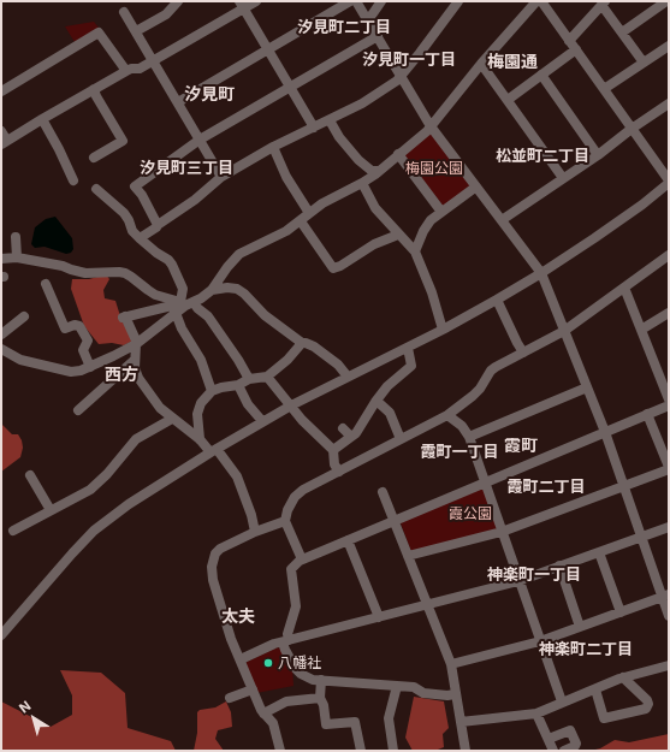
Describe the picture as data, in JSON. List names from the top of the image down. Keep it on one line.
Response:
{"districts":["汐見町二丁目","汐見町一丁目","梅園通","汐見町","松並町二丁目","汐見町三丁目","西方","霞町","霞町一丁目","霞町二丁目","神楽町一丁目","太夫","神楽町二丁目"],"parks":["梅園公園","霞公園"],"places":["八幡社"],"north":"top left"}
